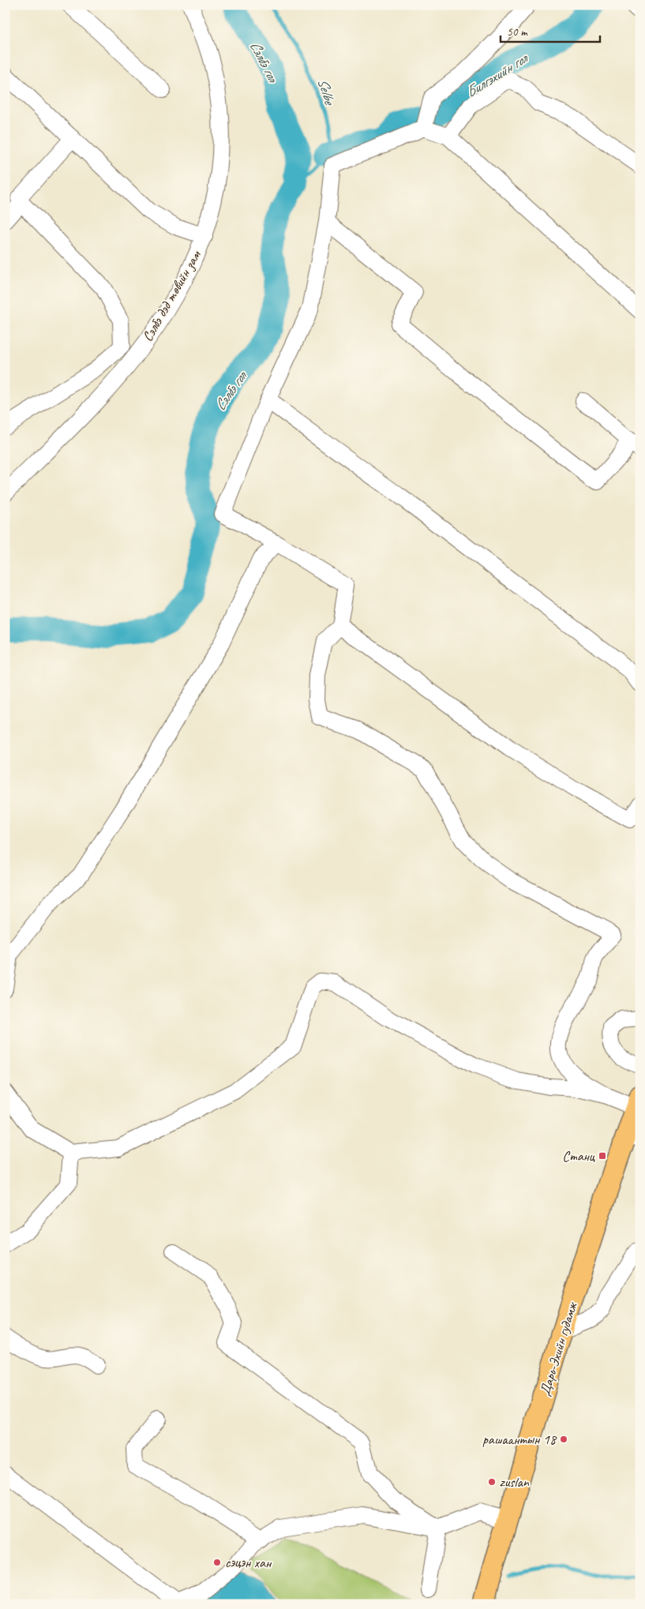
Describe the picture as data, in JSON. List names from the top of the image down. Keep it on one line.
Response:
{"streets":{"main road":["Дарь-Эхийн гудамж"],"street":["Сэлбэ дэд төвийн зам"]},"water":["Сэлбэ гол","Билгэхийн гол","Selbe"],"places":{"transit":["Станц"],"other":["рашаантын 18","zuslan","сэцэн хан"]},"scale_bar":"50 m"}
